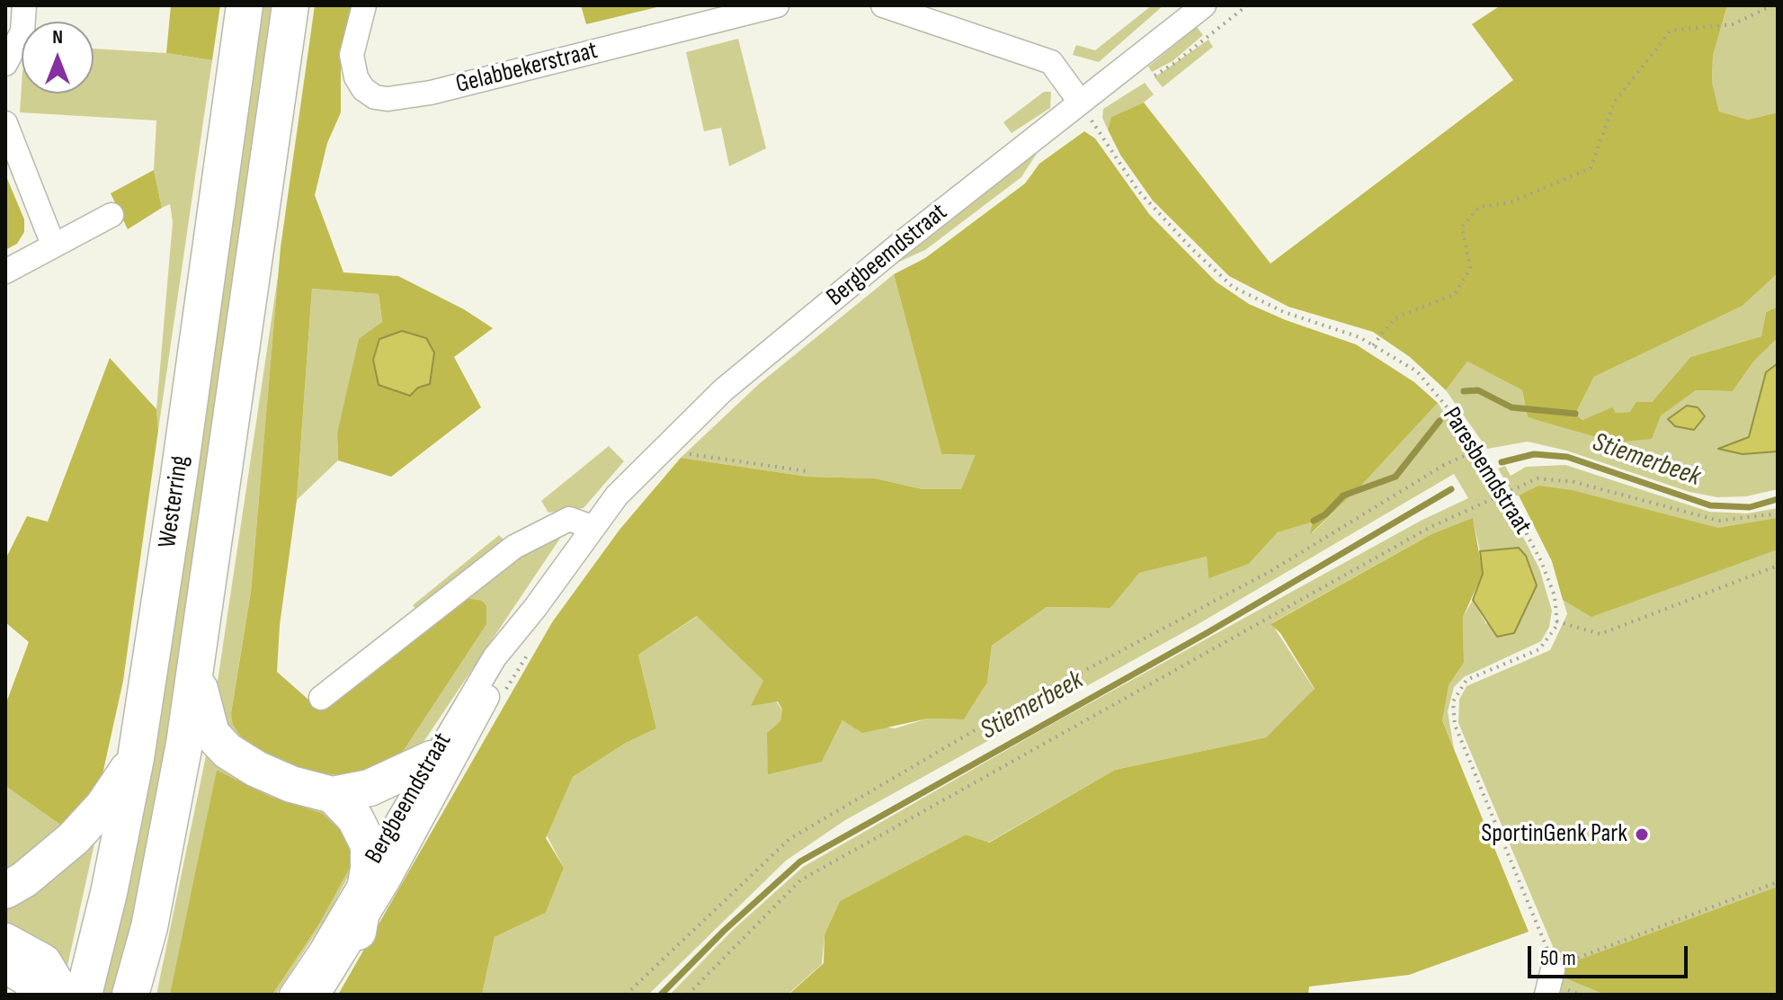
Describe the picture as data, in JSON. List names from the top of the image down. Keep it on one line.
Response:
{"streets":{"highway":["Westerring"],"street":["Gelabbekerstraat","Bergbeemdstraat"],"path":["Paresbemdstraat"]},"crossings":[["Bergbeemdstraat","Paresbemdstraat"]],"water":["Stiemerbeek"],"places":["SportinGenk Park"],"scale_bar":"50 m","north":"top"}
